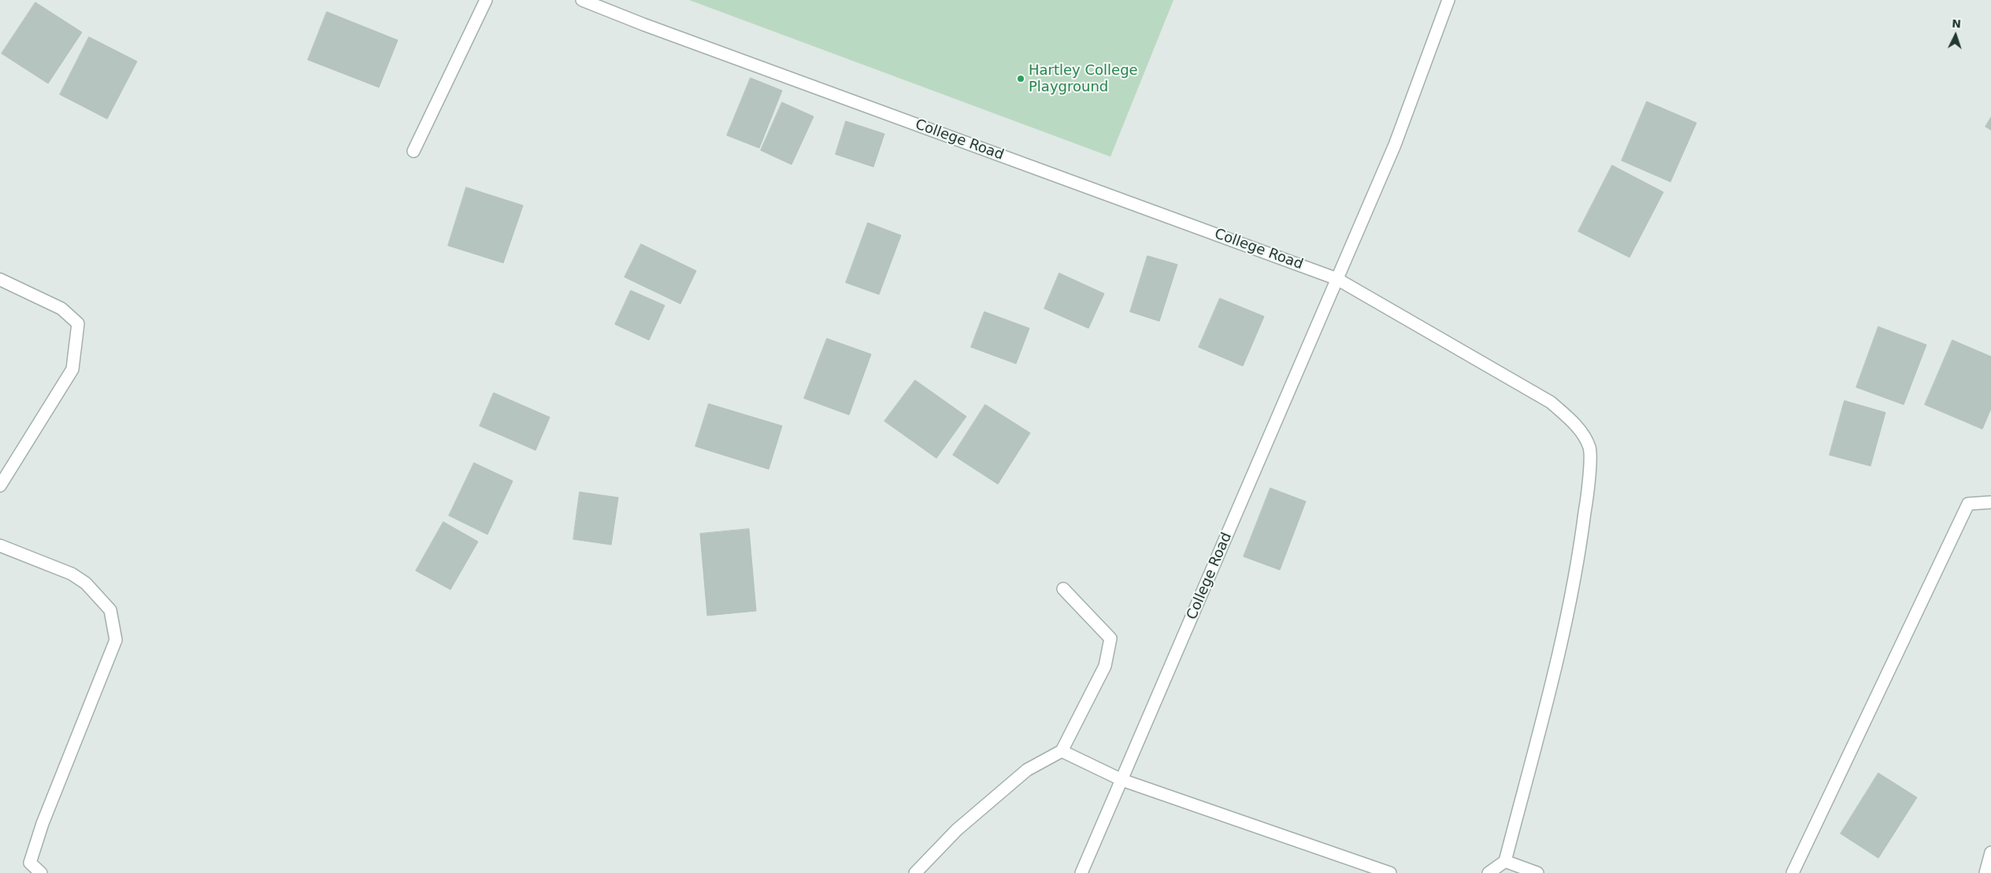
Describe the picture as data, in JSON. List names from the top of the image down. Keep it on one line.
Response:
{"streets":{"street":["College Road"]},"places":["Hartley College Playground"],"north":"top"}
